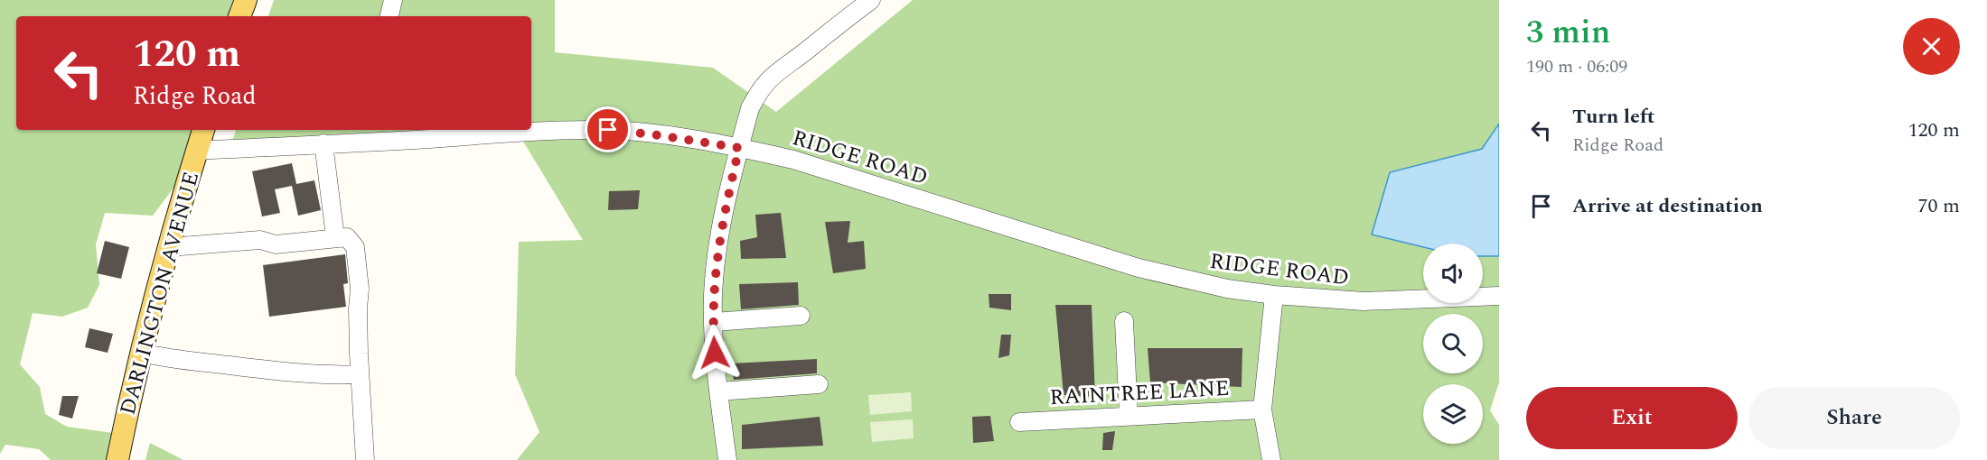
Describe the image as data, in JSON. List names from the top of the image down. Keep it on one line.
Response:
{"streets":{"main road":["DARLINGTON AVENUE"],"street":["RIDGE ROAD","RAINTREE LANE"]},"crossings":[["RIDGE ROAD","DARLINGTON AVENUE"]],"page":{"heading":["3 min","190 m · 06:09"],"turn":["120 m","Ridge Road"],"list":[{"name":"Turn left","note":"Ridge Road","value":"120 m"},{"name":"Arrive at destination","value":"70 m"}],"buttons":["Exit","Share"]}}
